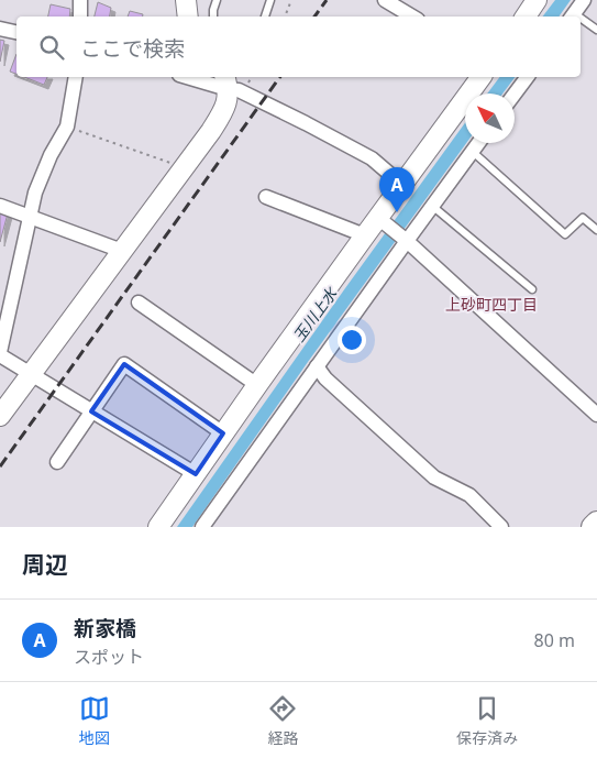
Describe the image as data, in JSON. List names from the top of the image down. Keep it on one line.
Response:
{"districts":["上砂町四丁目"],"water":["玉川上水"],"north":"top left","page":{"search":"ここで検索","pins":"A","heading":"周辺","list":[{"mark":"A","name":"新家橋","note":"スポット","value":"80 m"}],"nav":["地図","経路","保存済み"]}}
